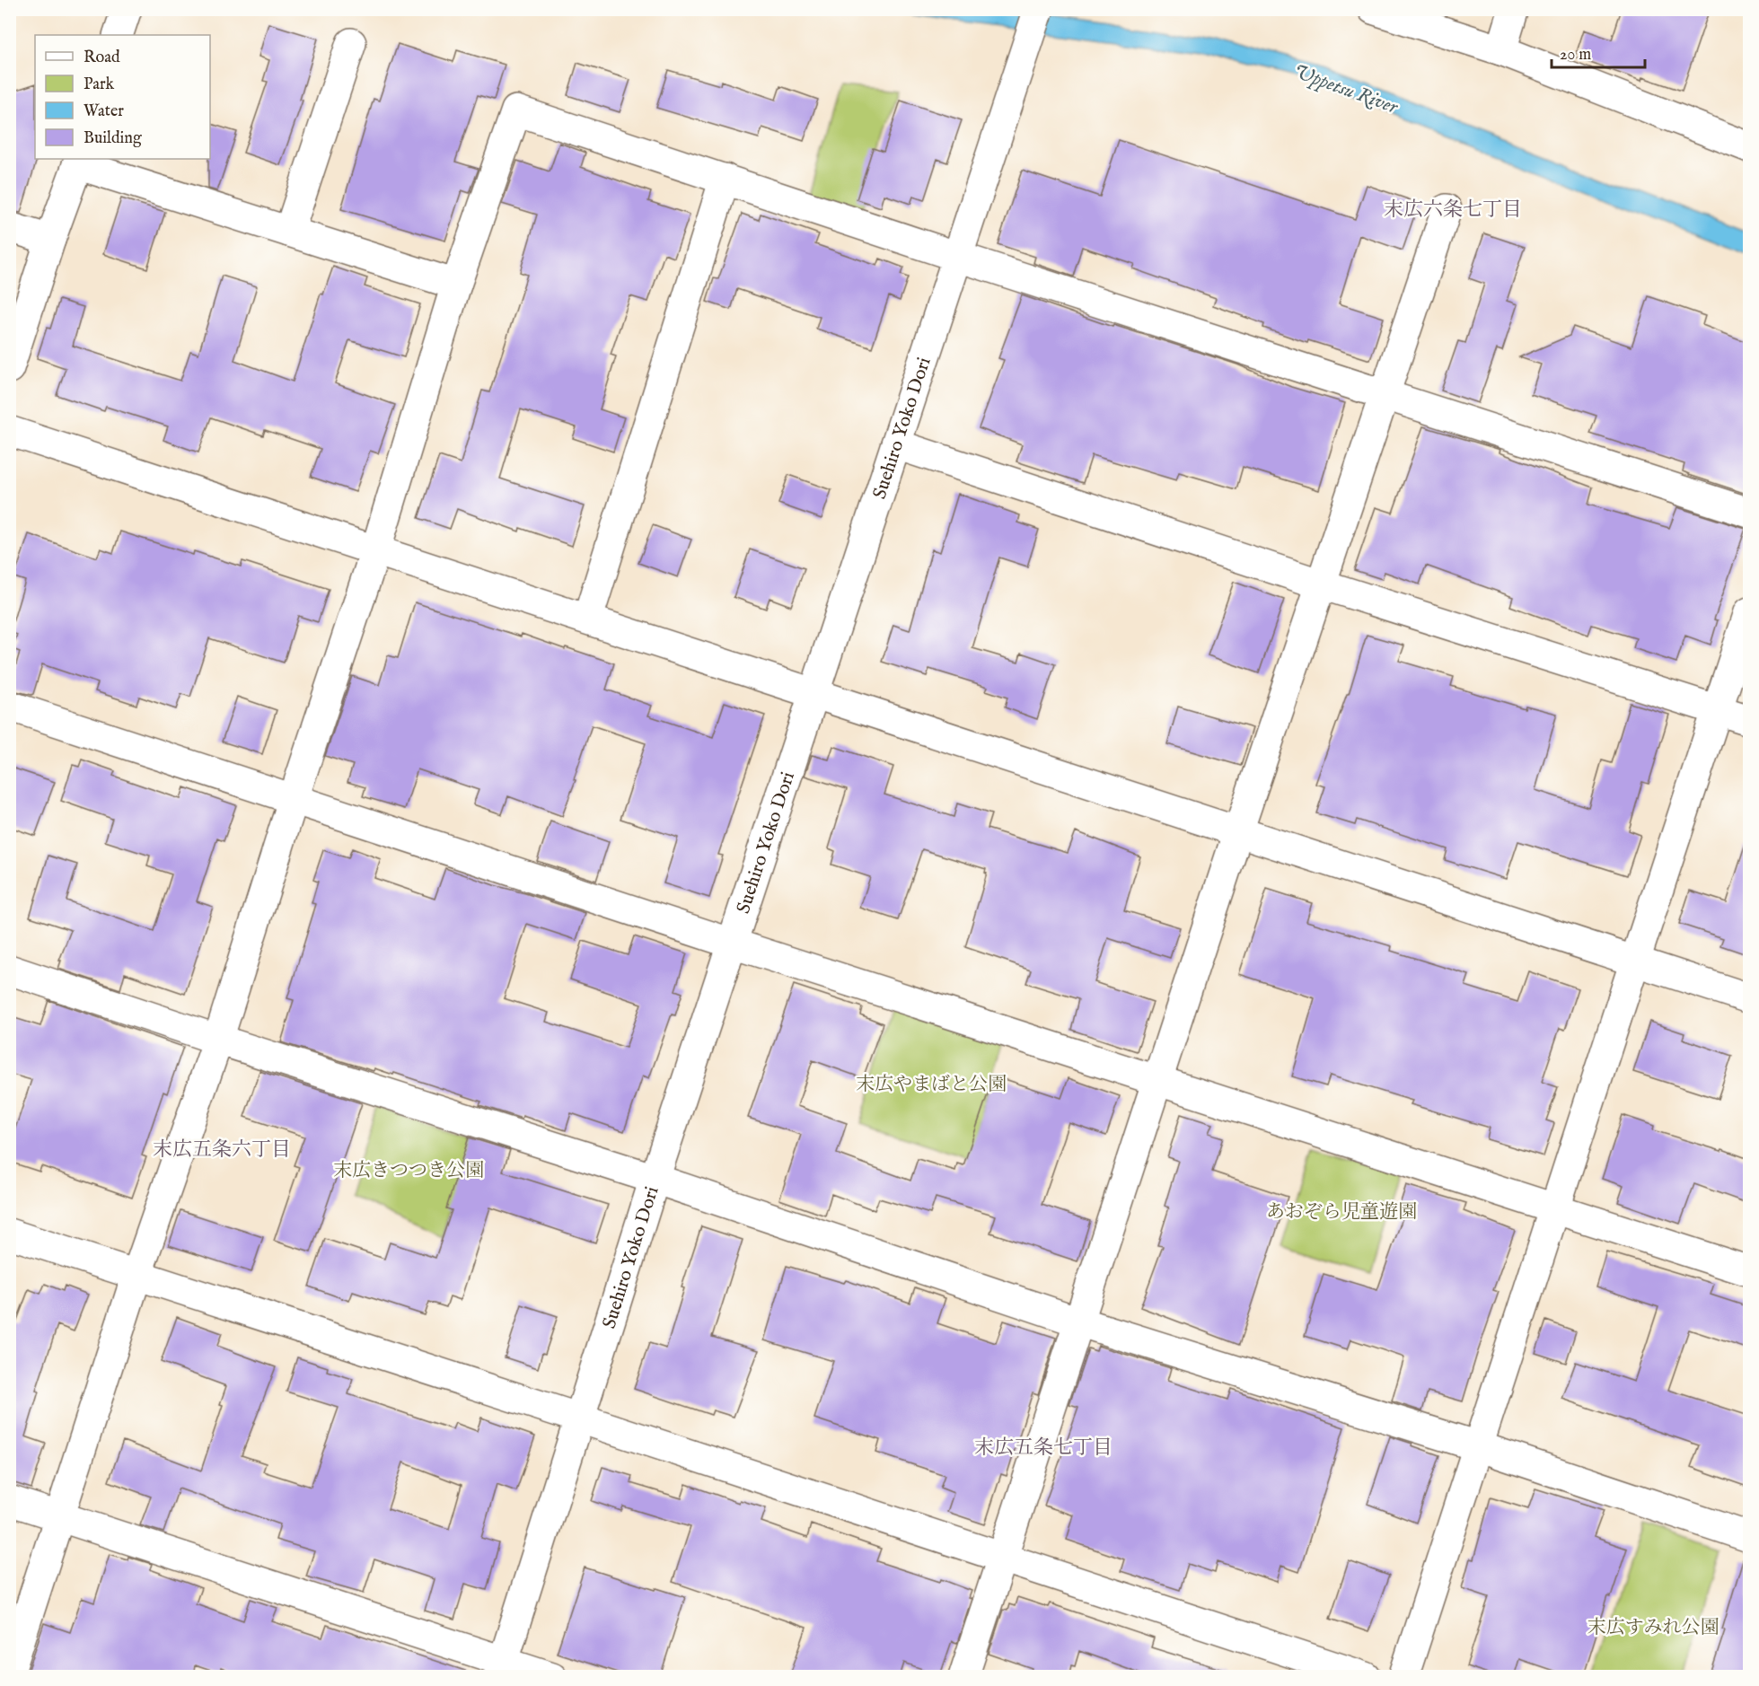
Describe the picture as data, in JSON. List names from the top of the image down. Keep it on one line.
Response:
{"streets":{"street":["Suehiro Yoko Dori"]},"districts":["末広六条七丁目","末広五条六丁目","末広五条七丁目"],"water":["Uppetsu River"],"parks":["末広やまばと公園","末広きつつき公園","あおぞら児童遊園","末広すみれ公園"],"legend":["Road","Park","Water","Building"],"scale_bar":"20 m"}
